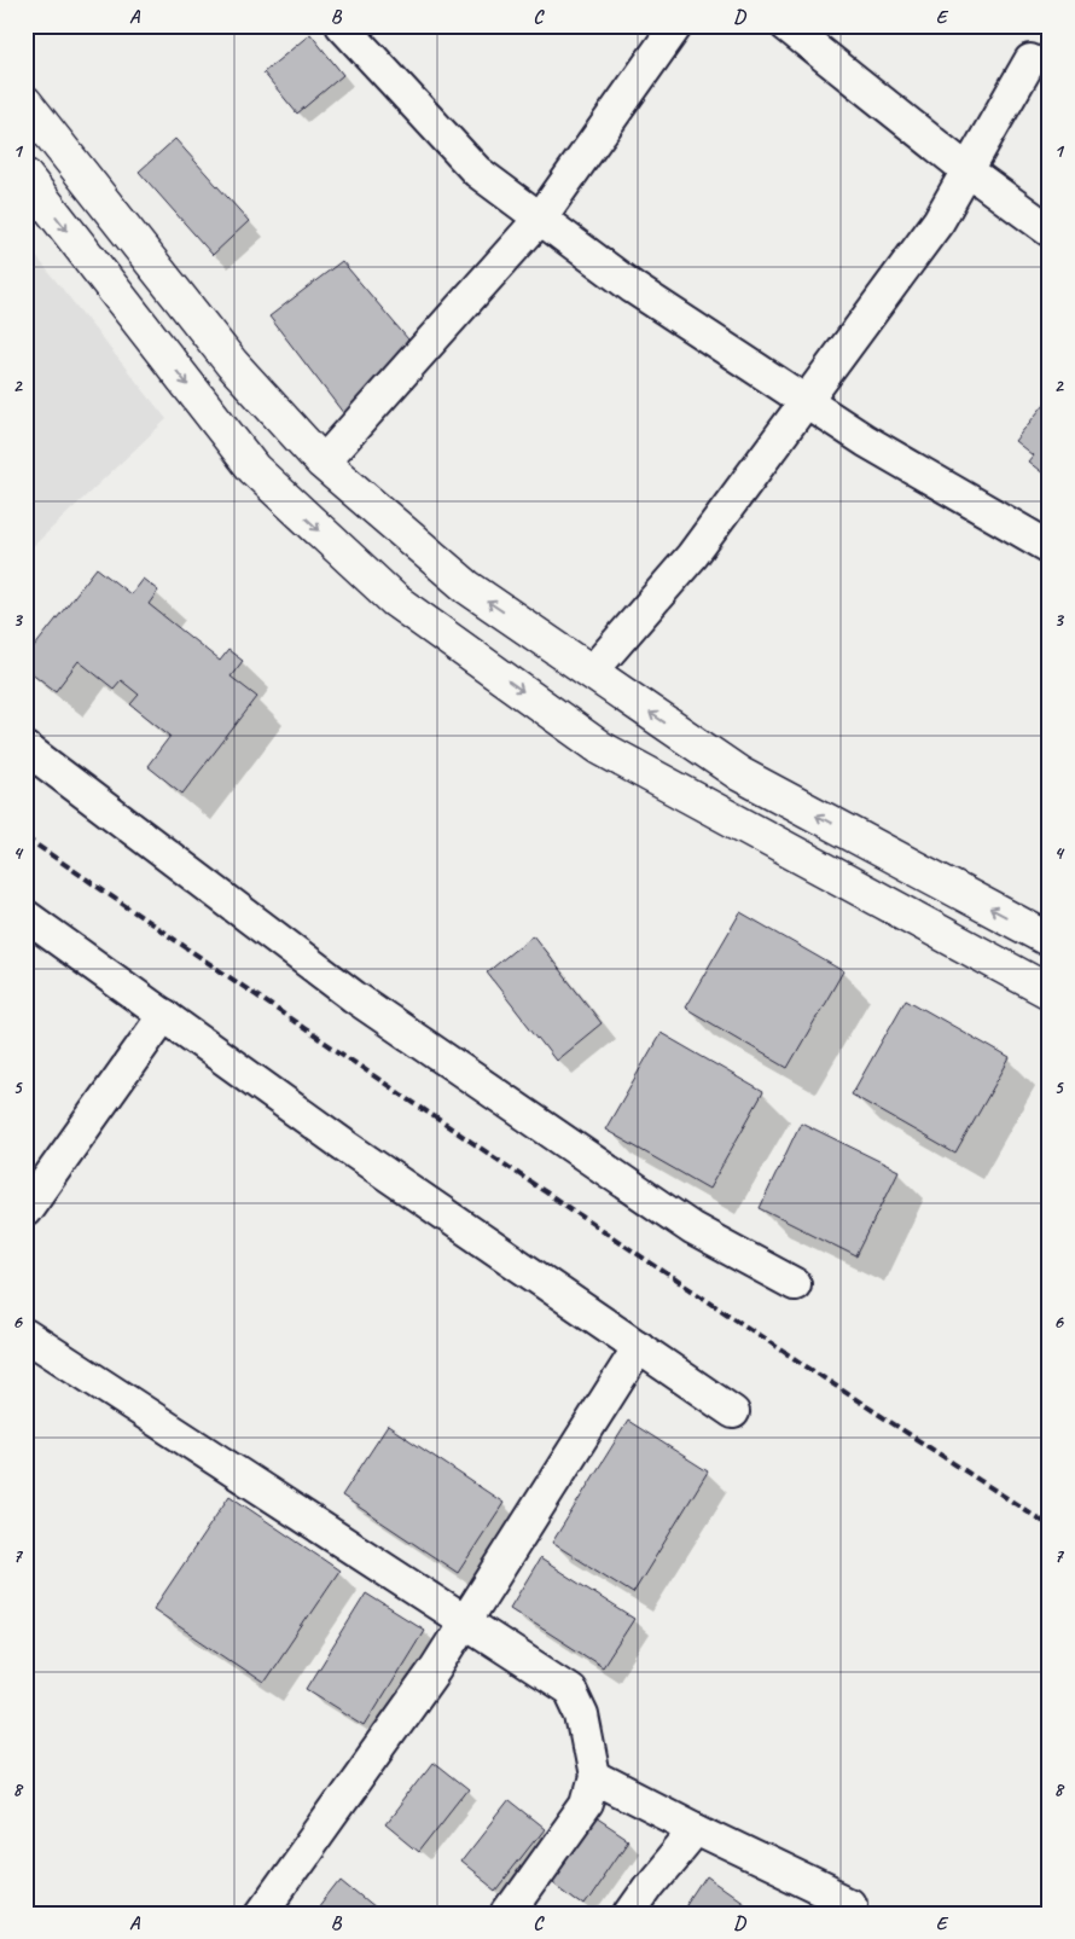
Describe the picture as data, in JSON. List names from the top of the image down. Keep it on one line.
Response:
{"grid":{"columns":["A","B","C","D","E"],"rows":["1","2","3","4","5","6","7","8"]}}
